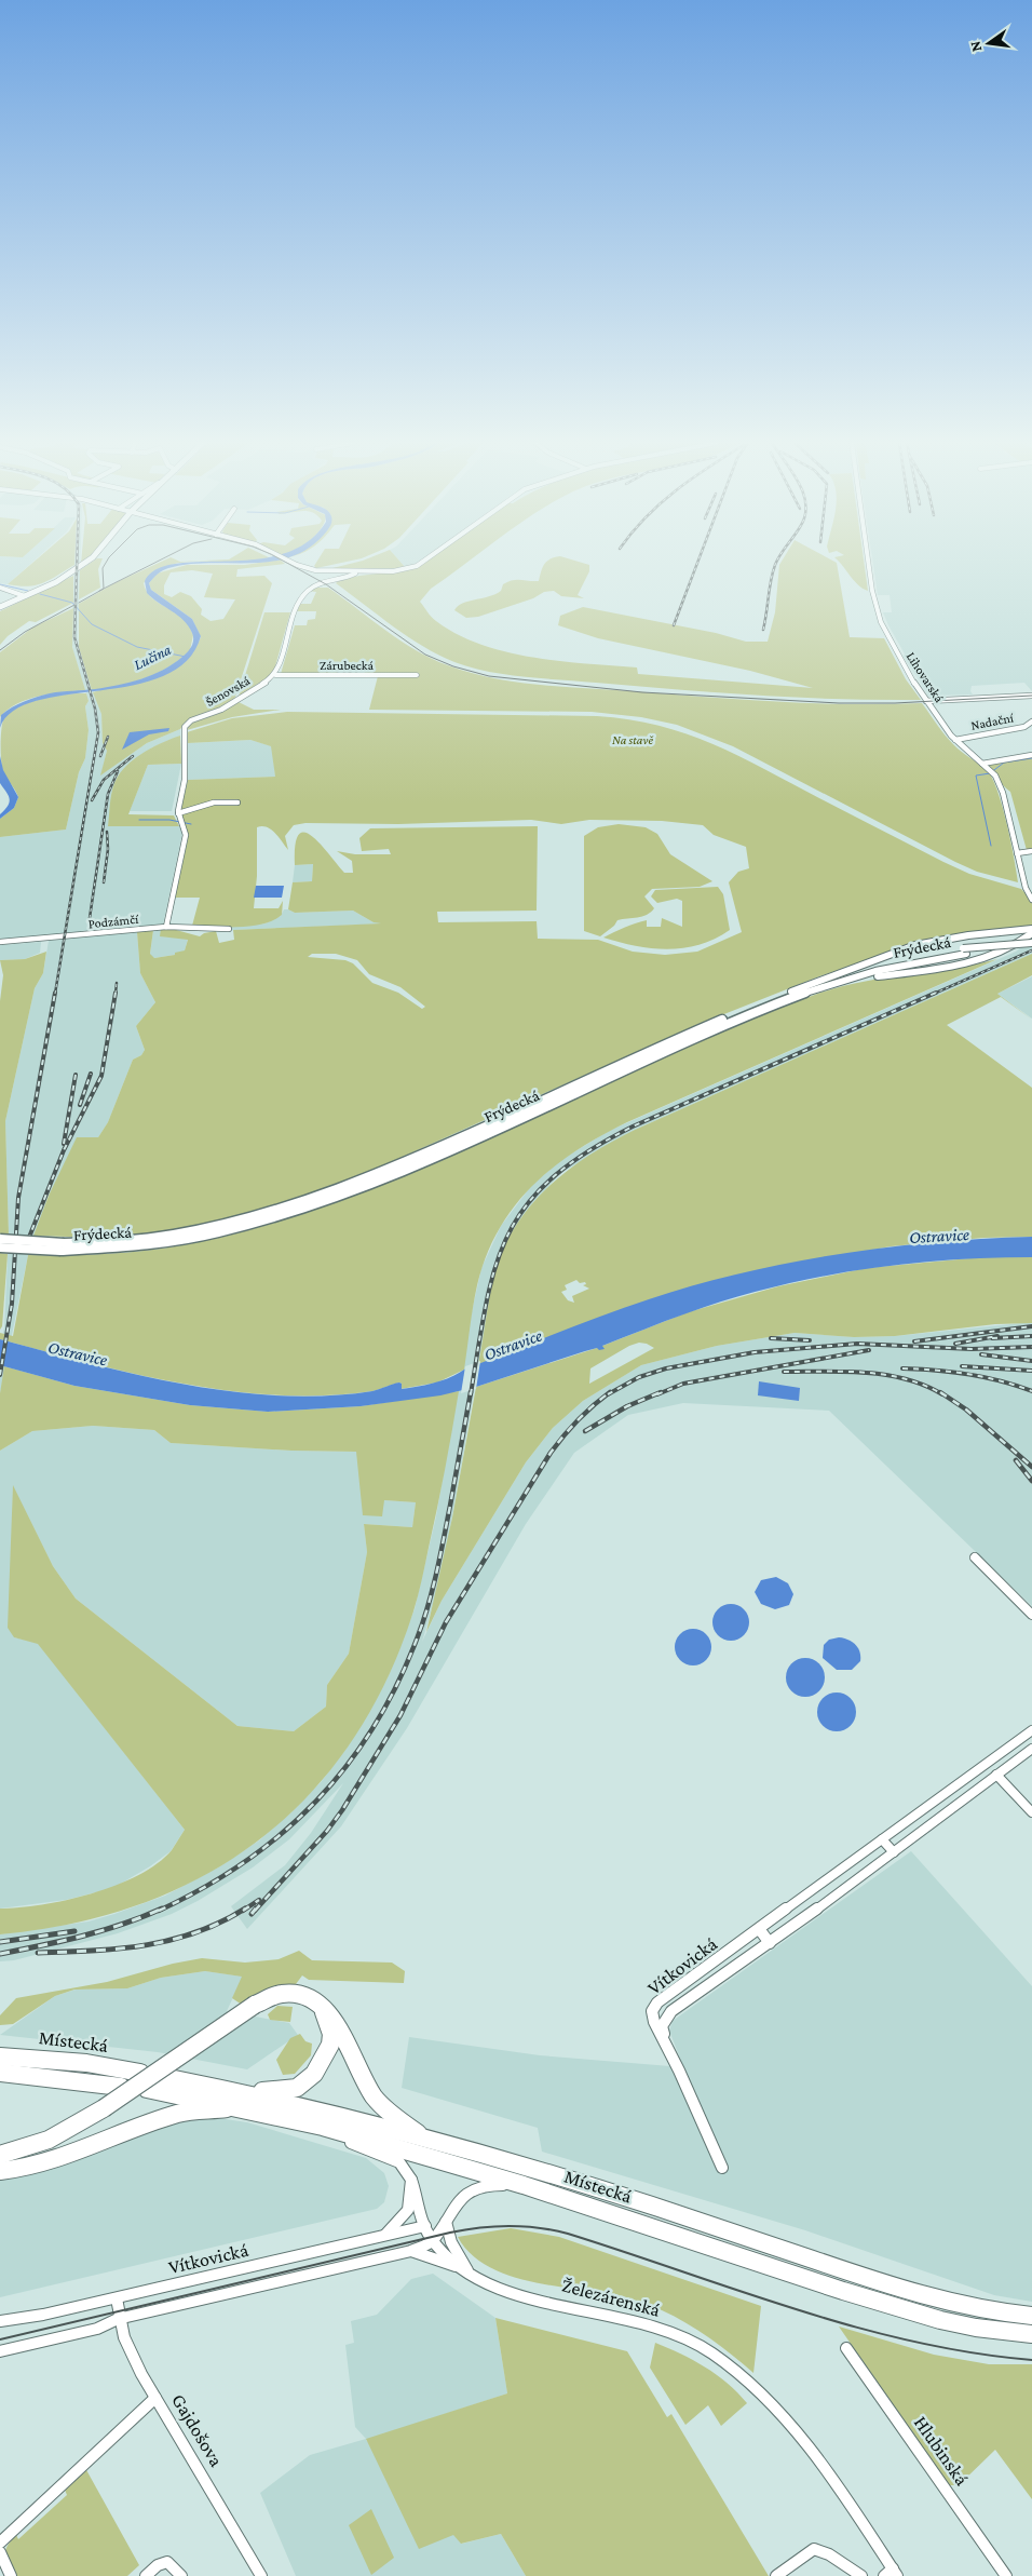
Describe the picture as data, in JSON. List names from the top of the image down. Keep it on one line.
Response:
{"streets":{"highway":["Místecká"],"main road":["Frýdecká"],"street":["Zárubecká","Lihovarská","Šenovská","Nadační","Podzámčí","Vítkovická","Železárenská","Gajdošova","Hlubinská"]},"crossings":[["Zárubecká","Šenovská"],["Lihovarská","Nadační"],["Šenovská","Podzámčí"],["Vítkovická","Železárenská"],["Vítkovická","Gajdošova"]],"water":["Lučina","Ostravice"],"parks":["Na stavě"],"north":"left"}
